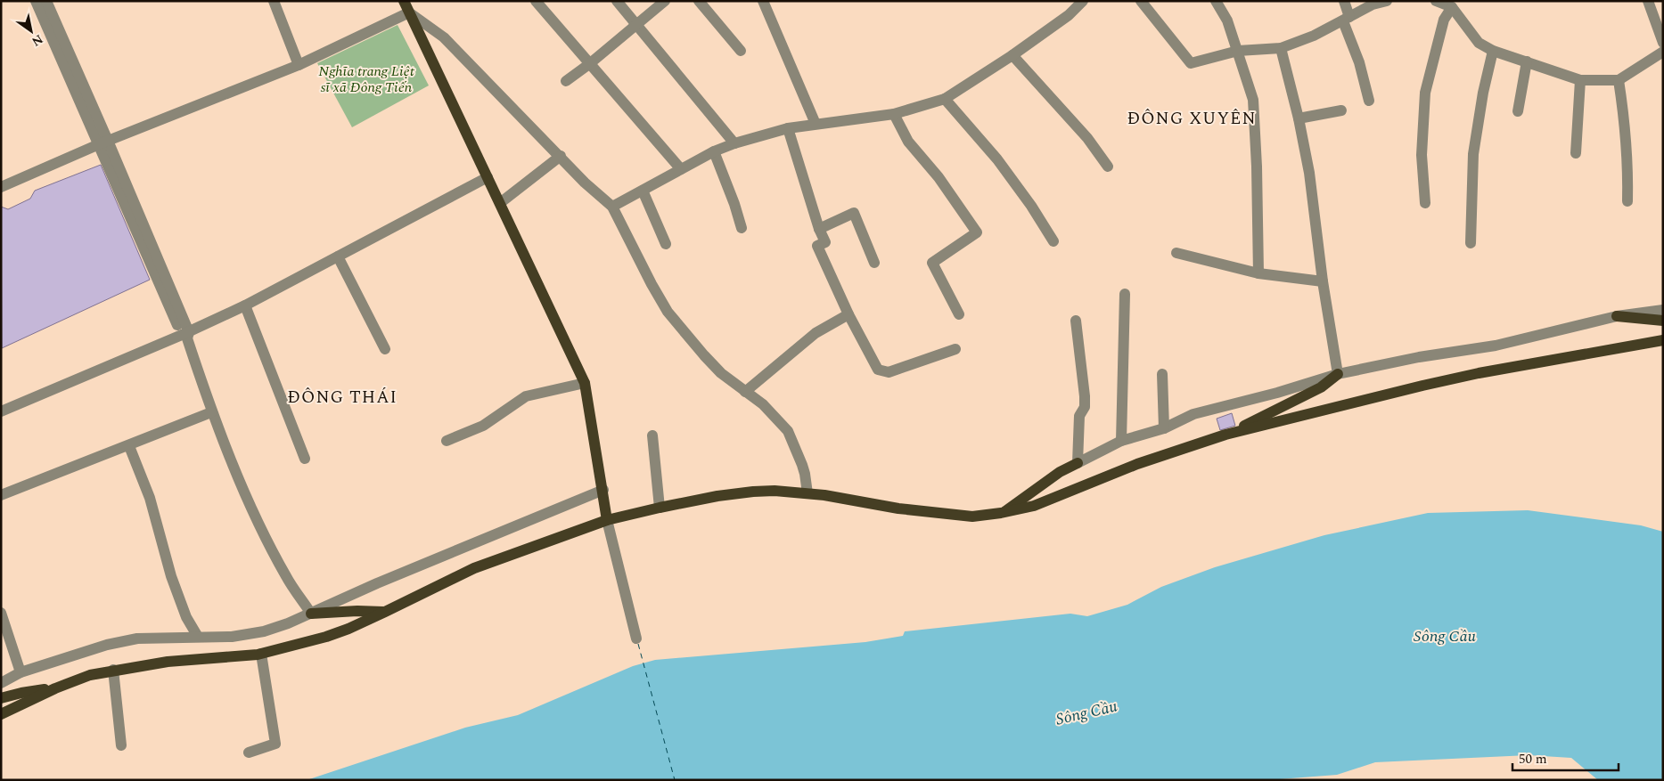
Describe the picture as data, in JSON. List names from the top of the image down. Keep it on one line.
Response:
{"districts":["ĐÔNG XUYÊN","ĐÔNG THÁI"],"water":["Sông Cầu"],"parks":["Nghĩa trang Liệt sĩ xã Đông Tiến"],"scale_bar":"50 m","north":"bottom right"}
